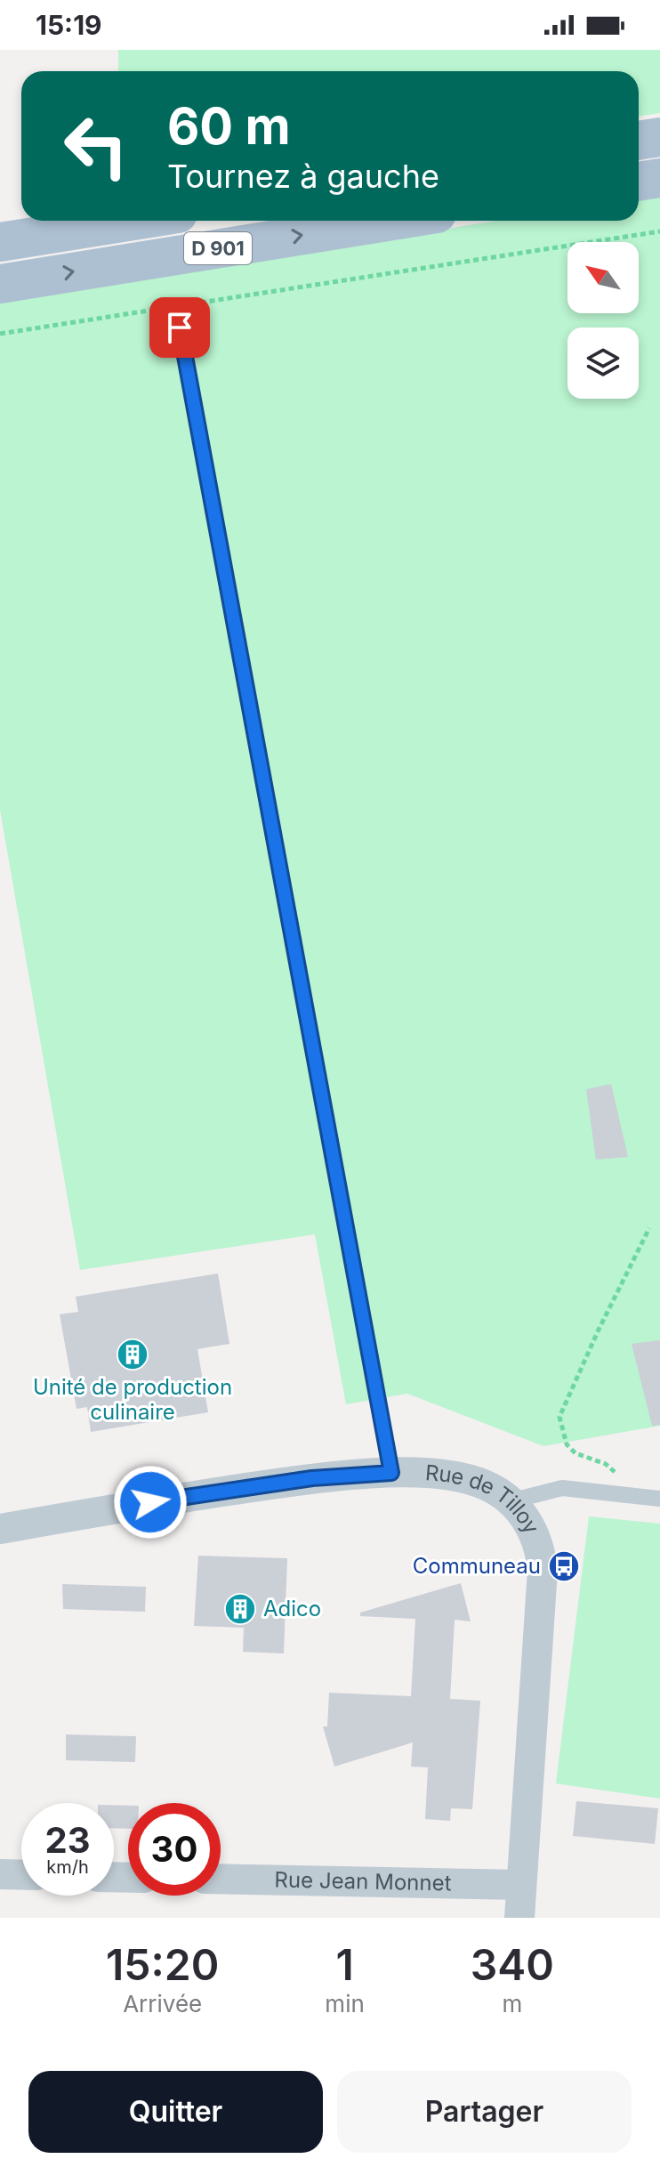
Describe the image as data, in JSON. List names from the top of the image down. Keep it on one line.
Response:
{"streets":{"main road":["D 901"],"street":["Rue de Tilloy","Rue Jean Monnet"]},"crossings":[["Rue de Tilloy","Rue Jean Monnet"]],"places":{"building":["Unité de production culinaire","Adico"],"bus stop":["Communeau"]},"north":"top left","page":{"status":"15:19","turn":["60 m","Tournez à gauche"],"speed":"23 km/h","limit":"30","eta":["15:20","Arrivée","1","min","340","m"],"buttons":["Quitter","Partager"]}}
